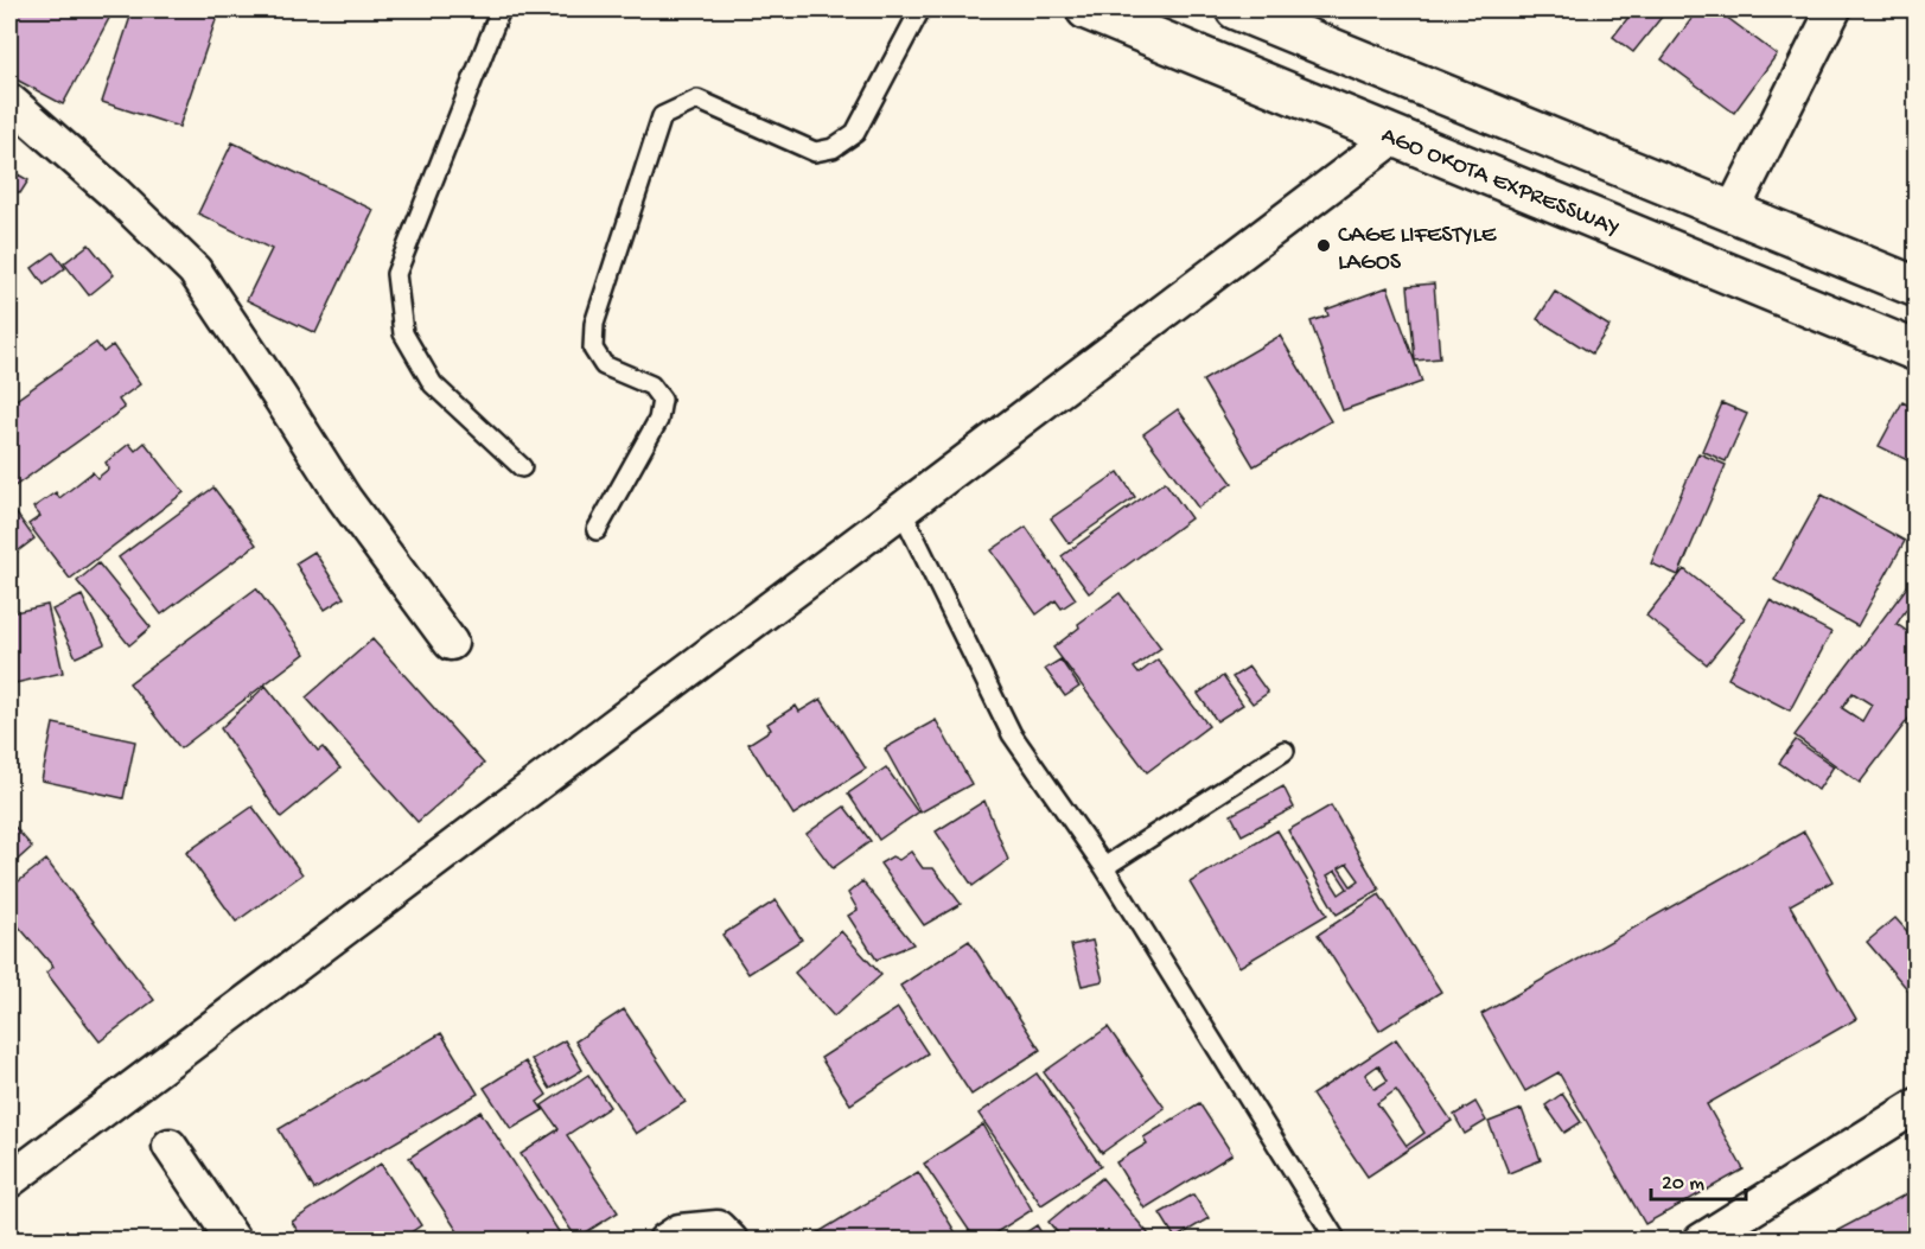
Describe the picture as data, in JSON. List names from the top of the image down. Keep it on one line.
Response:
{"streets":{"main road":["AGO OKOTA EXPRESSWAY"]},"places":["CAGE LIFESTYLE LAGOS"],"scale_bar":"20 m"}
